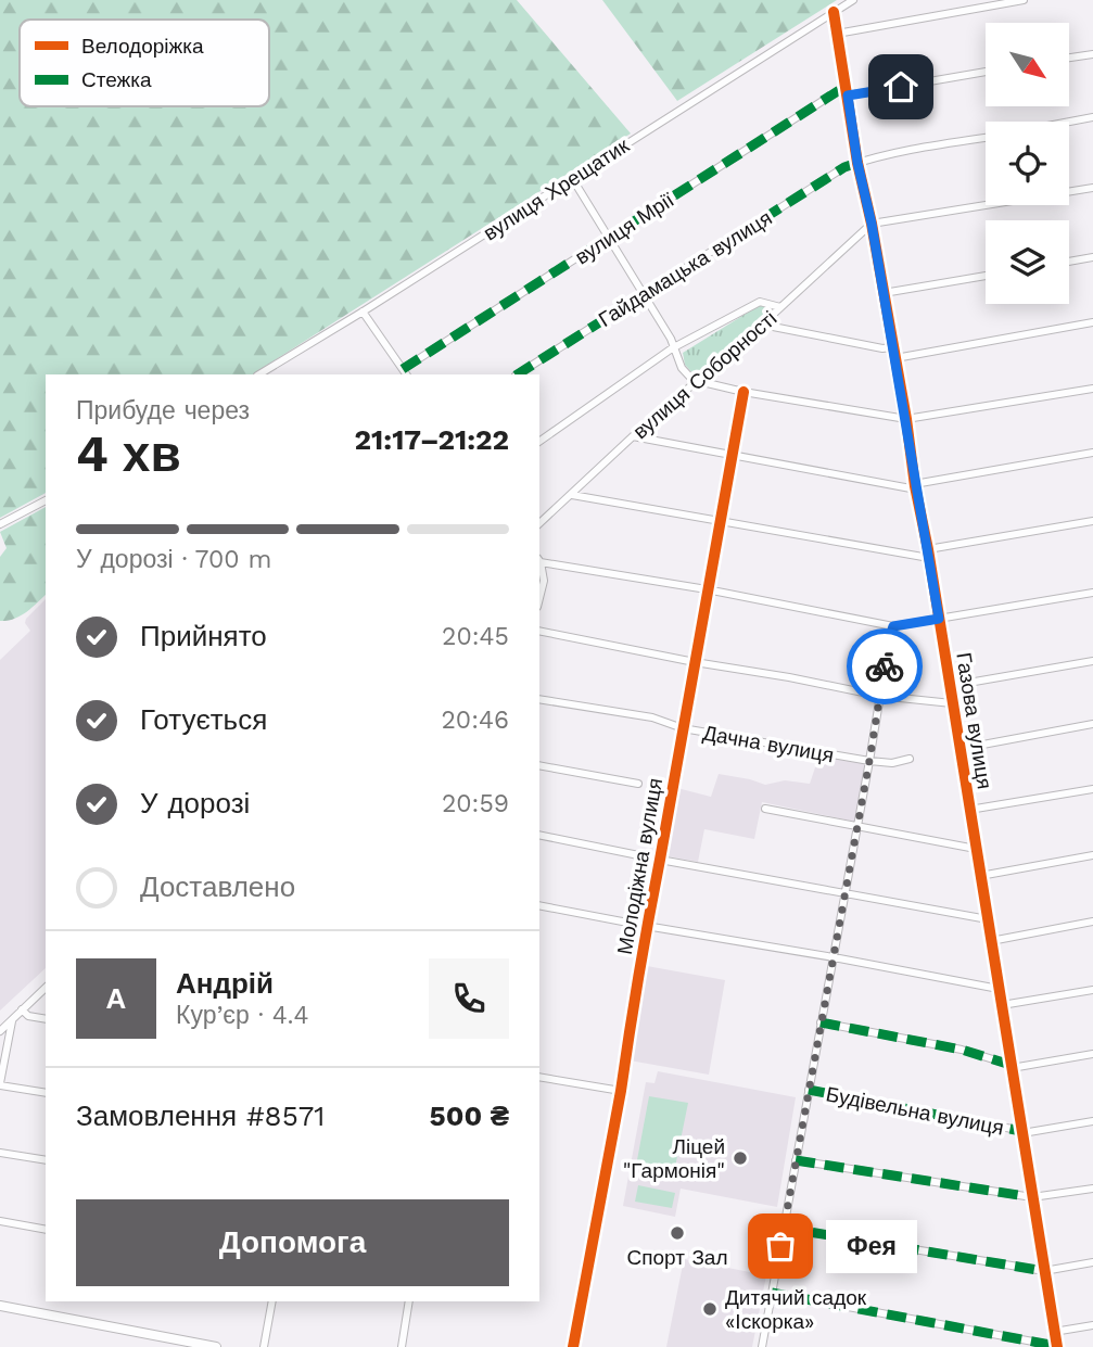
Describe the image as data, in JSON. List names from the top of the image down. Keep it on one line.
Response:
{"streets":{"street":["вулиця Хрещатик","вулиця Мрії","Гайдамацька вулиця","вулиця Соборності","Газова вулиця","Дачна вулиця","Молодіжна вулиця","Будівельна вулиця"]},"crossings":[["вулиця Хрещатик","Газова вулиця"],["вулиця Мрії","Газова вулиця"],["Гайдамацька вулиця","Газова вулиця"],["вулиця Соборності","Газова вулиця"],["Газова вулиця","Будівельна вулиця"],["Дачна вулиця","Молодіжна вулиця"]],"places":["Ліцей \"Гармонія\"","Спорт Зал","Фея","Дитячий садок «Іскорка»"],"legend":["Велодоріжка","Стежка"],"north":"bottom right","page":{"heading":["4 хв","Прибуде через","21:17–21:22"],"panel":["Андрій","Кур’єр · 4.4","Замовлення #8571","500 ₴"],"bar":"У дорозі · 700 m","list":[["Прийнято","20:45"],["Готується","20:46"],["У дорозі","20:59"],"Доставлено"],"round":"А","buttons":"Допомога","bubble":"Фея"}}
